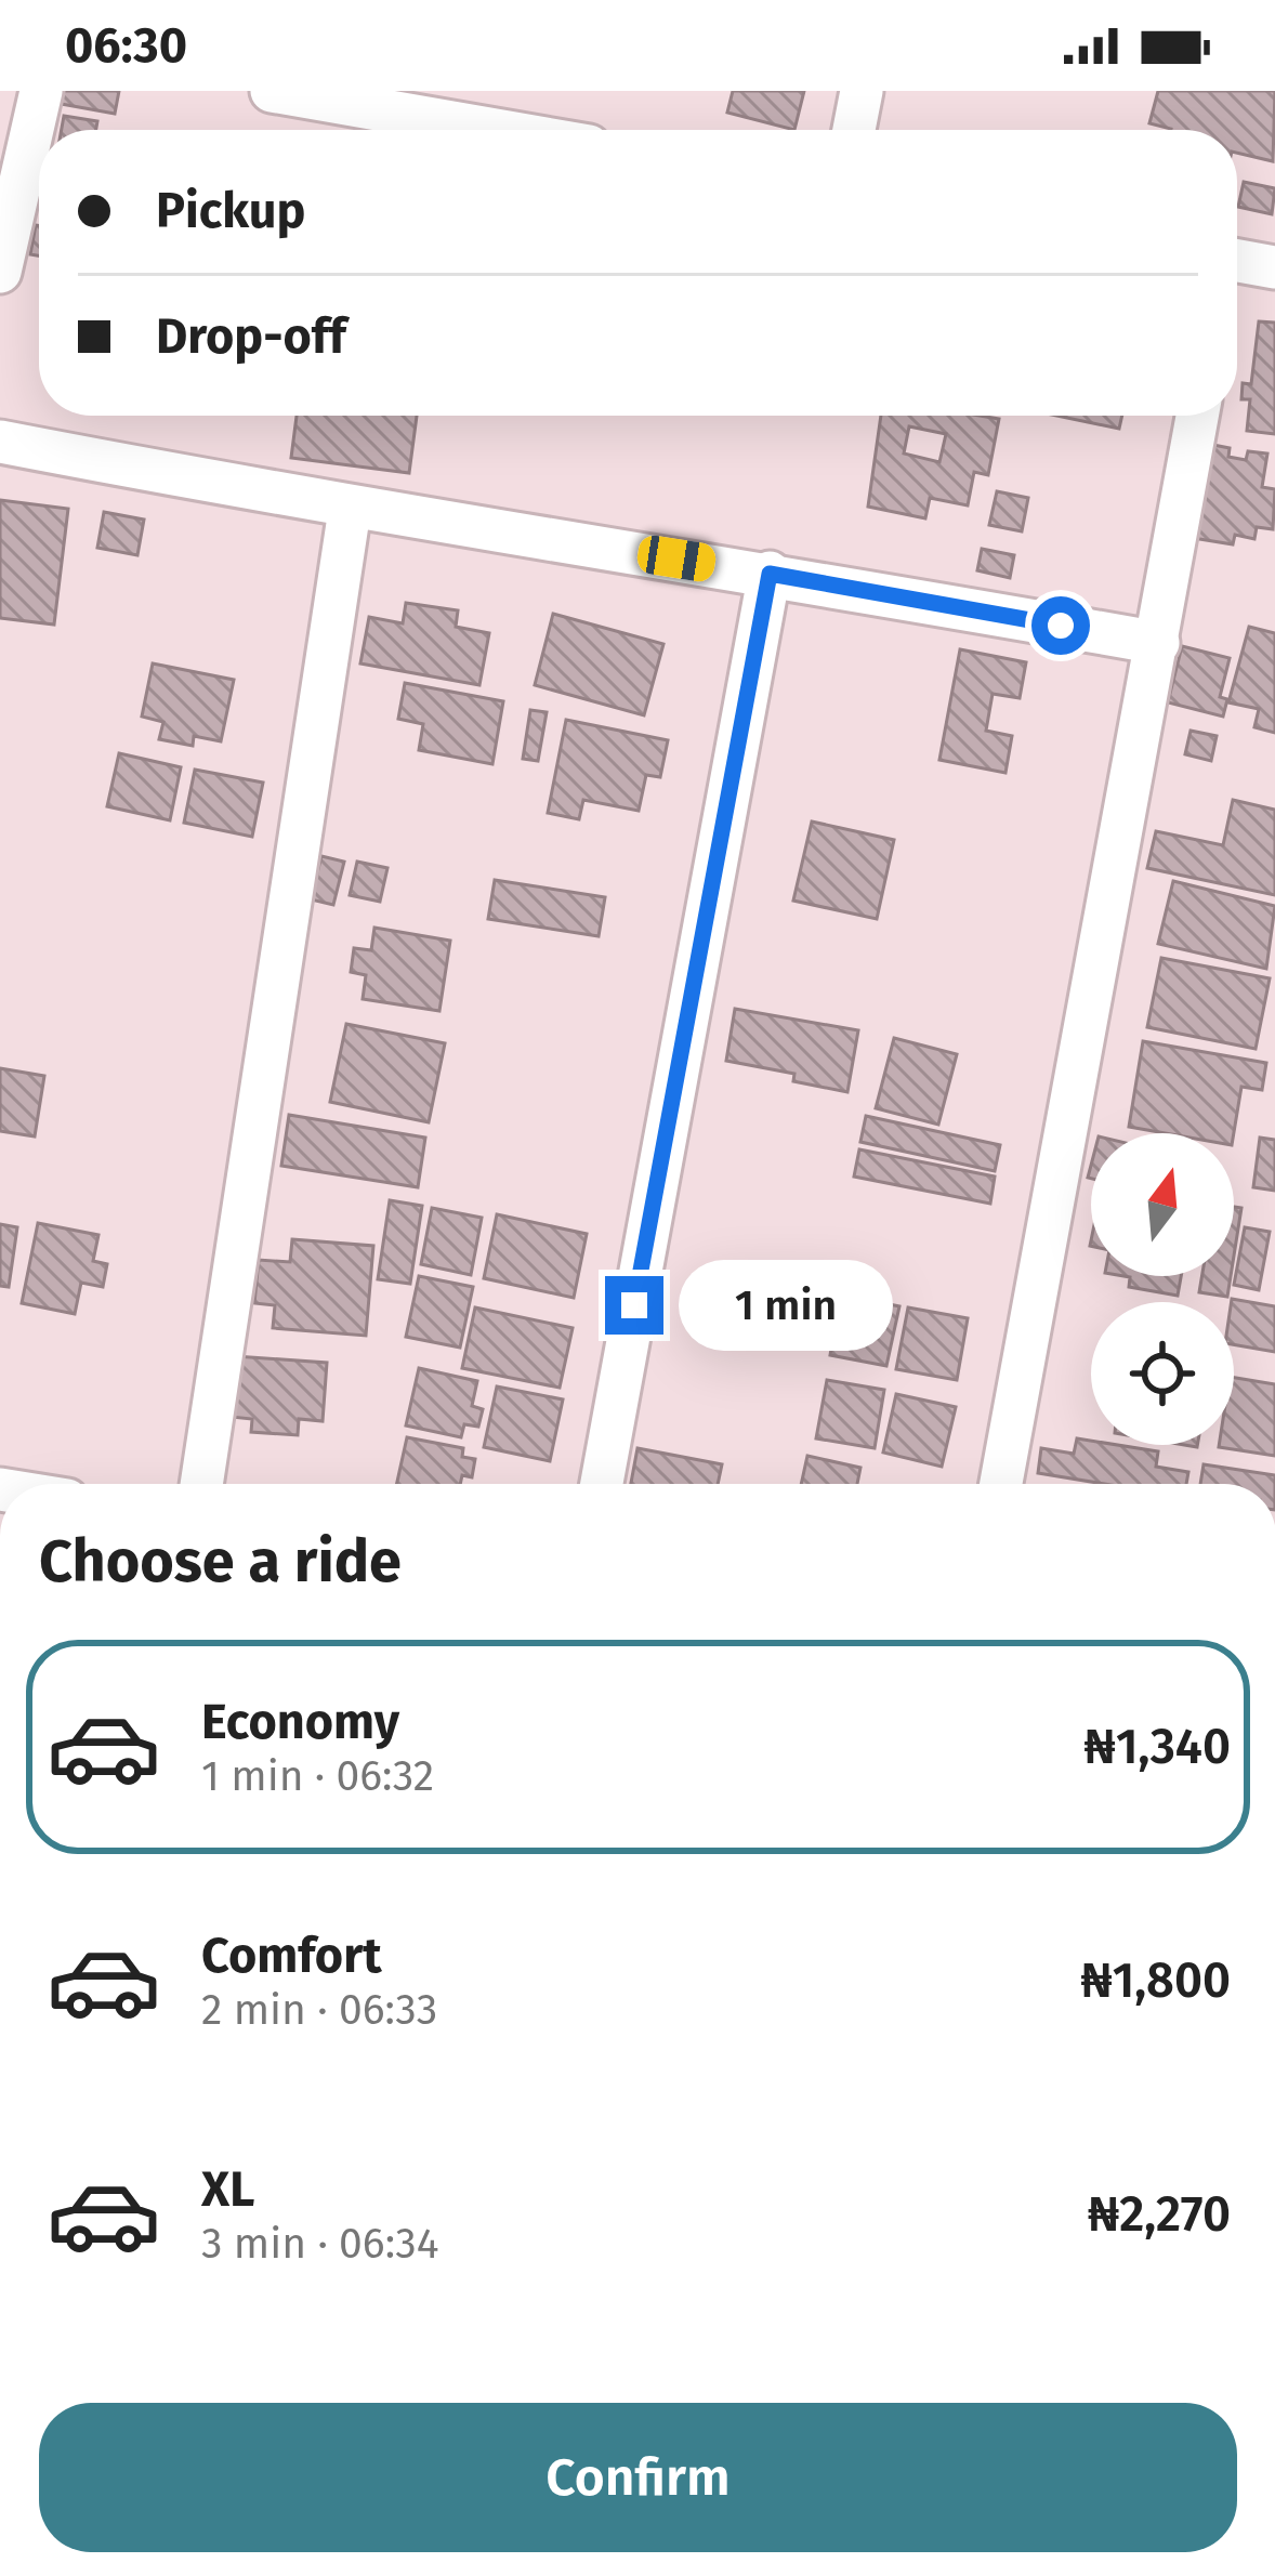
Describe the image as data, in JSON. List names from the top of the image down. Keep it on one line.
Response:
{"north":"top","page":{"status":"06:30","banner":["Pickup","Drop-off"],"bubble":"1 min","heading":"Choose a ride","list":[{"name":"Economy","note":"1 min · 06:32","value":"₦1,340"},{"name":"Comfort","note":"2 min · 06:33","value":"₦1,800"},{"name":"XL","note":"3 min · 06:34","value":"₦2,270"}],"buttons":"Confirm"}}
